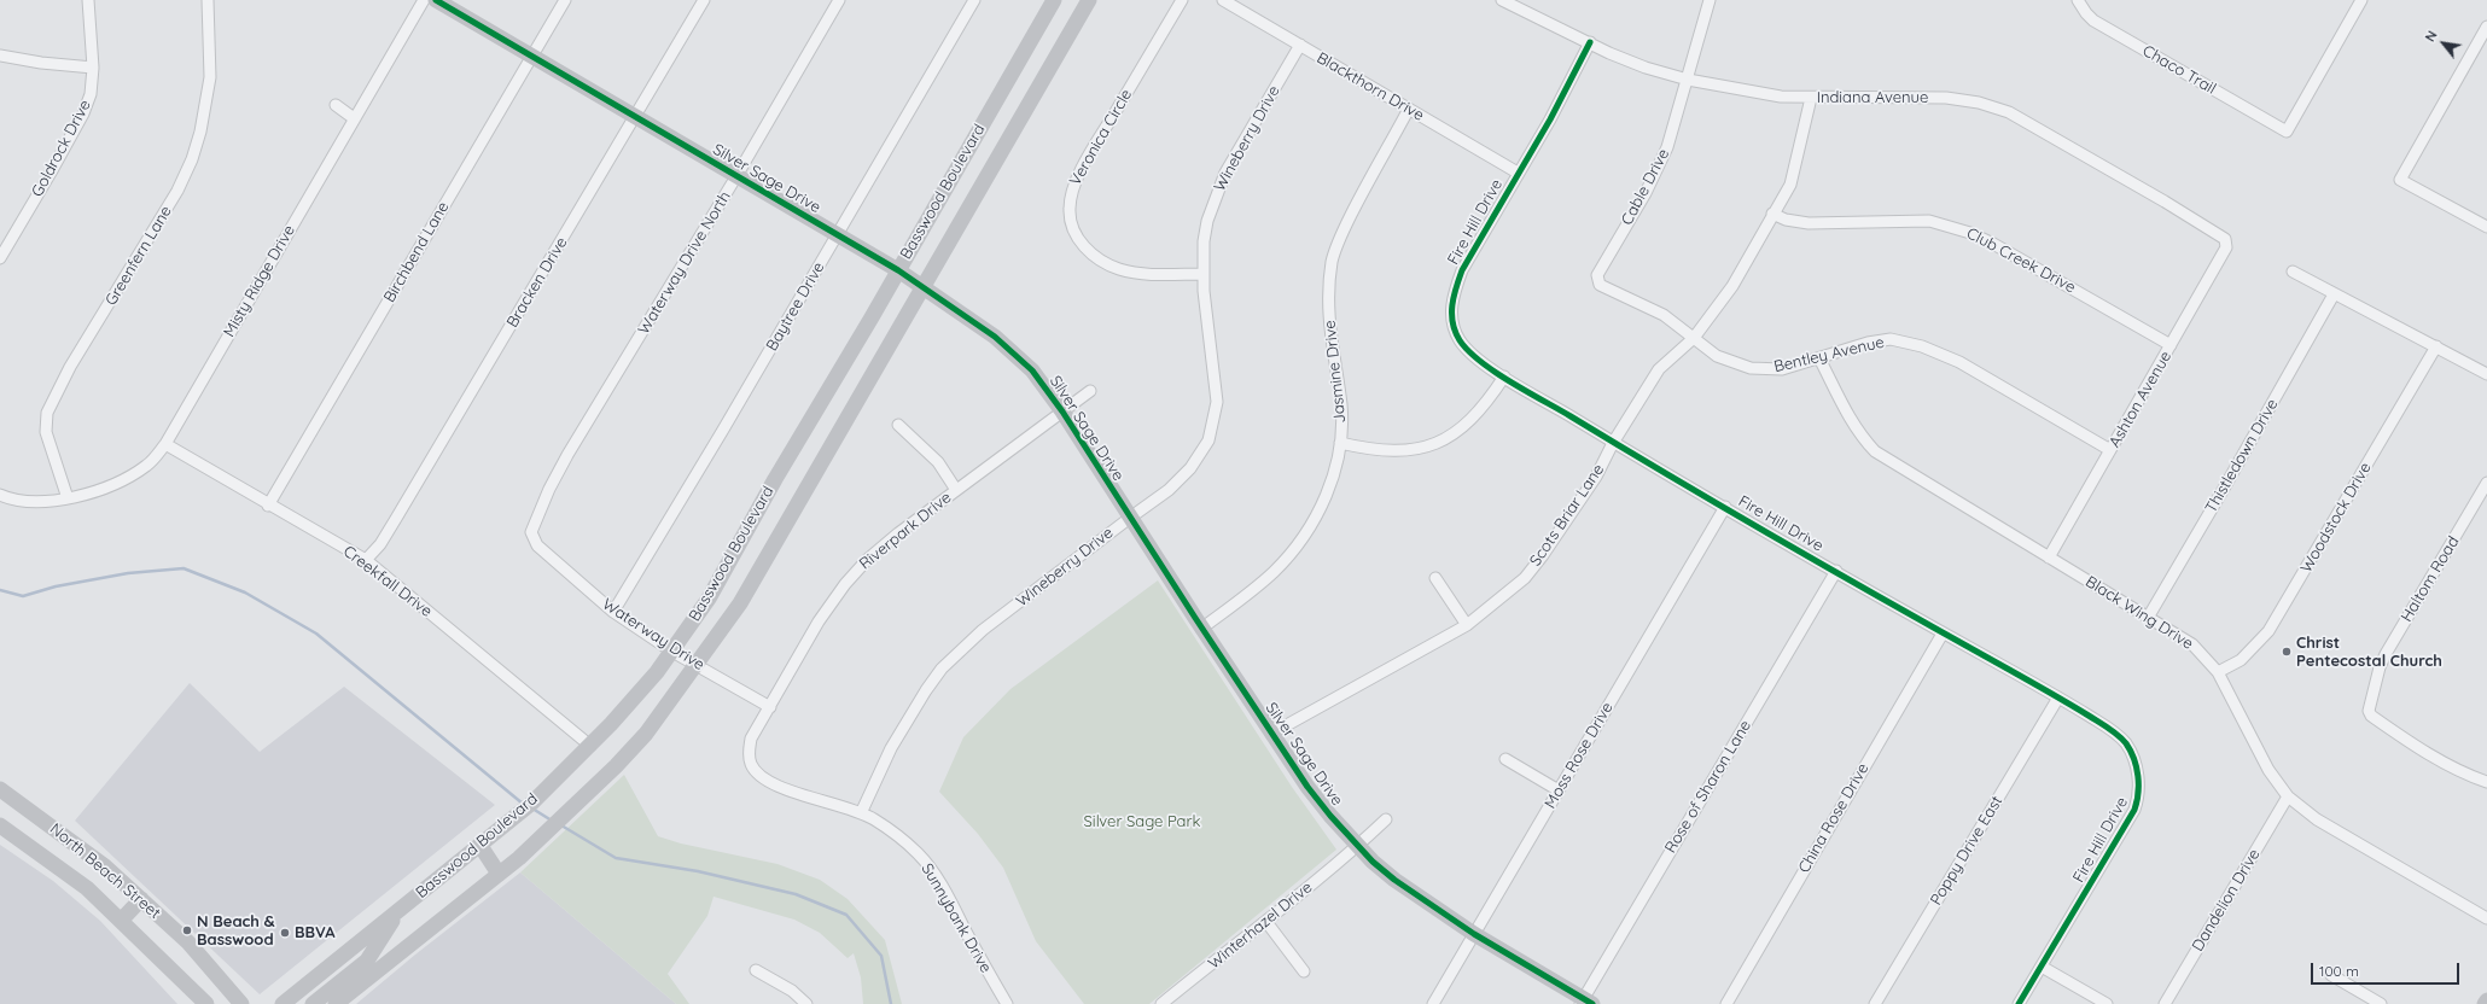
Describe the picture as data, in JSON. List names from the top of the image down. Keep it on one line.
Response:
{"streets":{"main road":["Silver Sage Drive","Basswood Boulevard","North Beach Street"],"street":["Chaco Trail","Blackthorn Drive","Indiana Avenue","Veronica Circle","Wineberry Drive","Goldrock Drive","Cable Drive","Fire Hill Drive","Birchbend Lane","Greenfern Lane","Club Creek Drive","Waterway Drive North","Misty Ridge Drive","Bracken Drive","Baytree Drive","Bentley Avenue","Jasmine Drive","Ashton Avenue","Thistledown Drive","Scots Briar Lane","Woodstock Drive","Riverpark Drive","Haltom Road","Creekfall Drive","Black Wing Drive","Waterway Drive","Moss Rose Drive","Rose of Sharon Lane","China Rose Drive","Poppy Drive East","Dandelion Drive","Sunnybank Drive","Winterhazel Drive"]},"crossings":[["Blackthorn Drive","Wineberry Drive"],["Blackthorn Drive","Fire Hill Drive"],["Blackthorn Drive","Jasmine Drive"],["Indiana Avenue","Cable Drive"],["Indiana Avenue","Fire Hill Drive"],["Indiana Avenue","Ashton Avenue"],["Indiana Avenue","Scots Briar Lane"],["Veronica Circle","Wineberry Drive"],["Wineberry Drive","Silver Sage Drive"],["Wineberry Drive","Sunnybank Drive"],["Silver Sage Drive","Basswood Boulevard"],["Silver Sage Drive","Birchbend Lane"],["Silver Sage Drive","Waterway Drive North"],["Silver Sage Drive","Bracken Drive"],["Silver Sage Drive","Baytree Drive"],["Silver Sage Drive","Jasmine Drive"],["Silver Sage Drive","Scots Briar Lane"],["Silver Sage Drive","Riverpark Drive"],["Silver Sage Drive","Moss Rose Drive"],["Silver Sage Drive","Rose of Sharon Lane"],["Silver Sage Drive","Winterhazel Drive"],["Cable Drive","Bentley Avenue"],["Basswood Boulevard","Creekfall Drive"],["Basswood Boulevard","Waterway Drive"],["Fire Hill Drive","Scots Briar Lane"],["Fire Hill Drive","Moss Rose Drive"],["Fire Hill Drive","Rose of Sharon Lane"],["Fire Hill Drive","China Rose Drive"],["Fire Hill Drive","Poppy Drive East"],["Birchbend Lane","Creekfall Drive"],["Greenfern Lane","Misty Ridge Drive"],["Club Creek Drive","Ashton Avenue"],["Club Creek Drive","Scots Briar Lane"],["Waterway Drive North","Waterway Drive"],["Misty Ridge Drive","Creekfall Drive"],["Bracken Drive","Creekfall Drive"],["Baytree Drive","Waterway Drive"],["Bentley Avenue","Ashton Avenue"],["Bentley Avenue","Scots Briar Lane"],["Bentley Avenue","Black Wing Drive"],["Ashton Avenue","Black Wing Drive"],["Thistledown Drive","Black Wing Drive"],["Woodstock Drive","Black Wing Drive"],["Riverpark Drive","Waterway Drive"],["Riverpark Drive","Sunnybank Drive"],["Black Wing Drive","Dandelion Drive"]],"parks":["Silver Sage Park"],"places":["Christ Pentecostal Church","N Beach & Basswood","BBVA"],"scale_bar":"100 m","north":"top left"}
